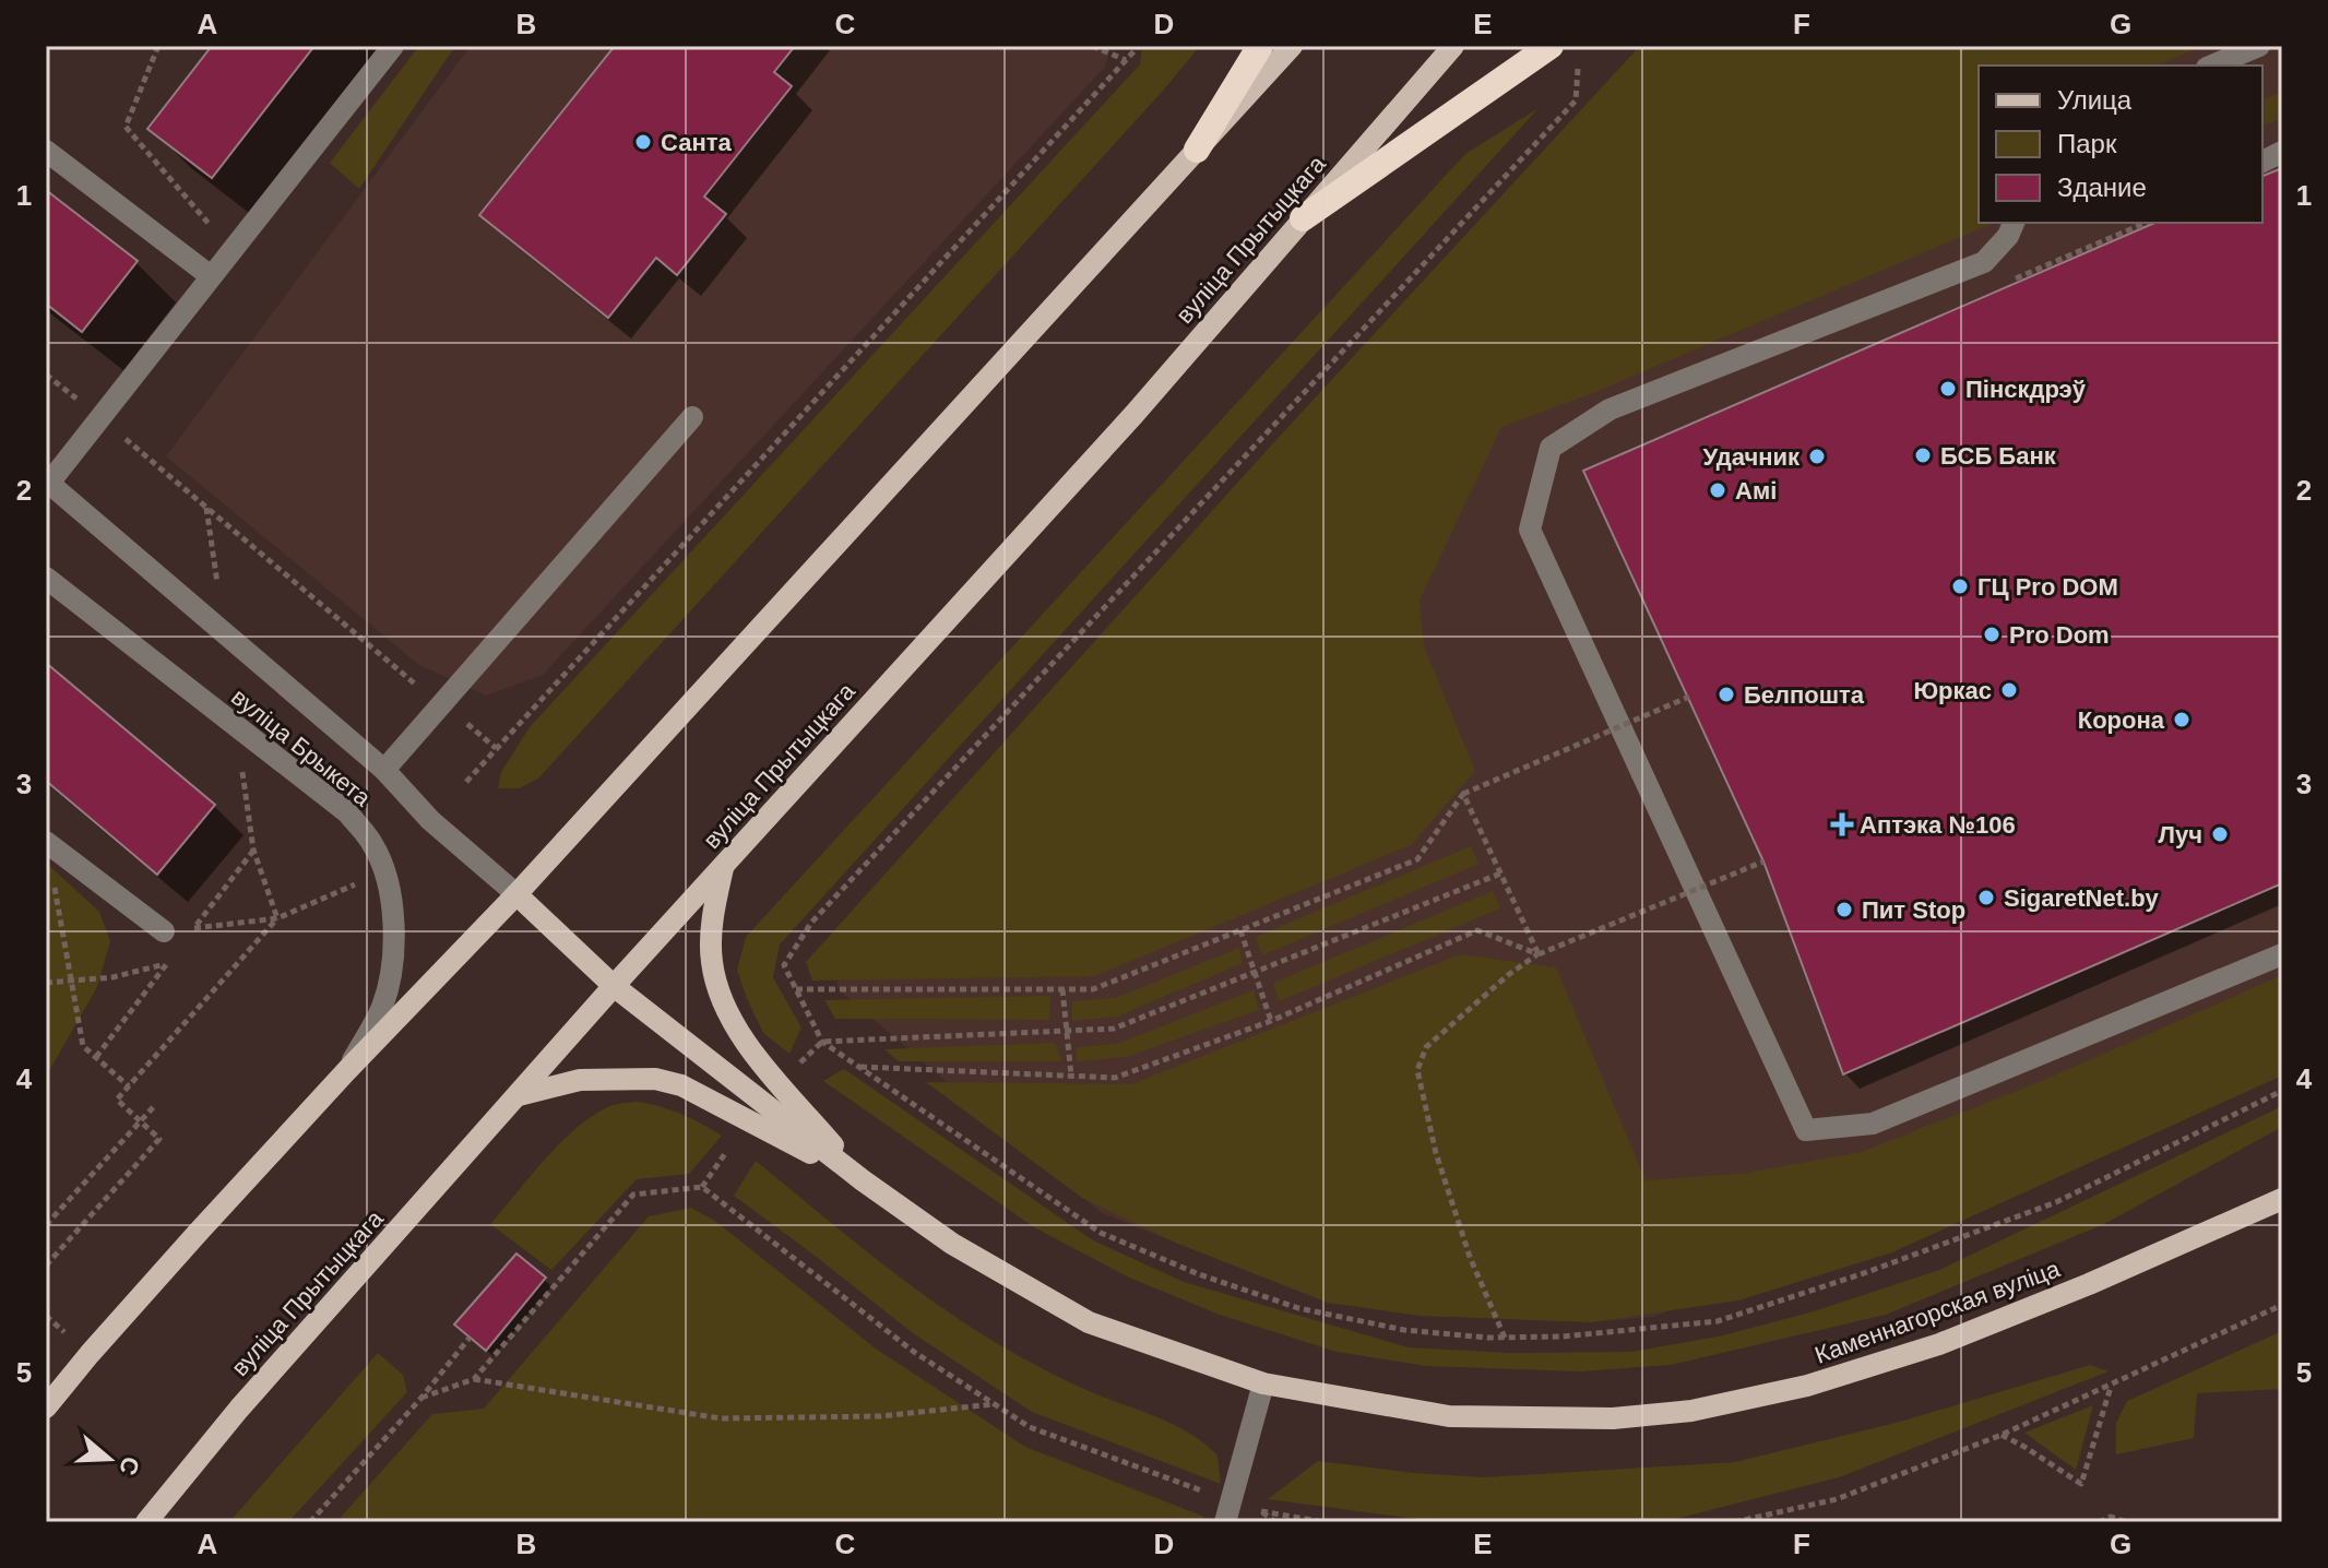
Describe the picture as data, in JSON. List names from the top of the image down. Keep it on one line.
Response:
{"streets":{"main road":["вуліца Прытыцкага","Каменнагорская вуліца"],"street":["вуліца Брыкета"]},"places":{"other":["Санта","Пінскдрэў","БСБ Банк","Удачник","Амі","ГЦ Pro DOM","Pro Dom","Юркас","Белпошта","Корона","Луч","SigaretNet.by","Пит Stop"],"health":["Аптэка №106"]},"legend":["Улица","Парк","Здание"],"north":"right","grid":{"columns":["A","B","C","D","E","F","G"],"rows":["1","2","3","4","5"]}}
